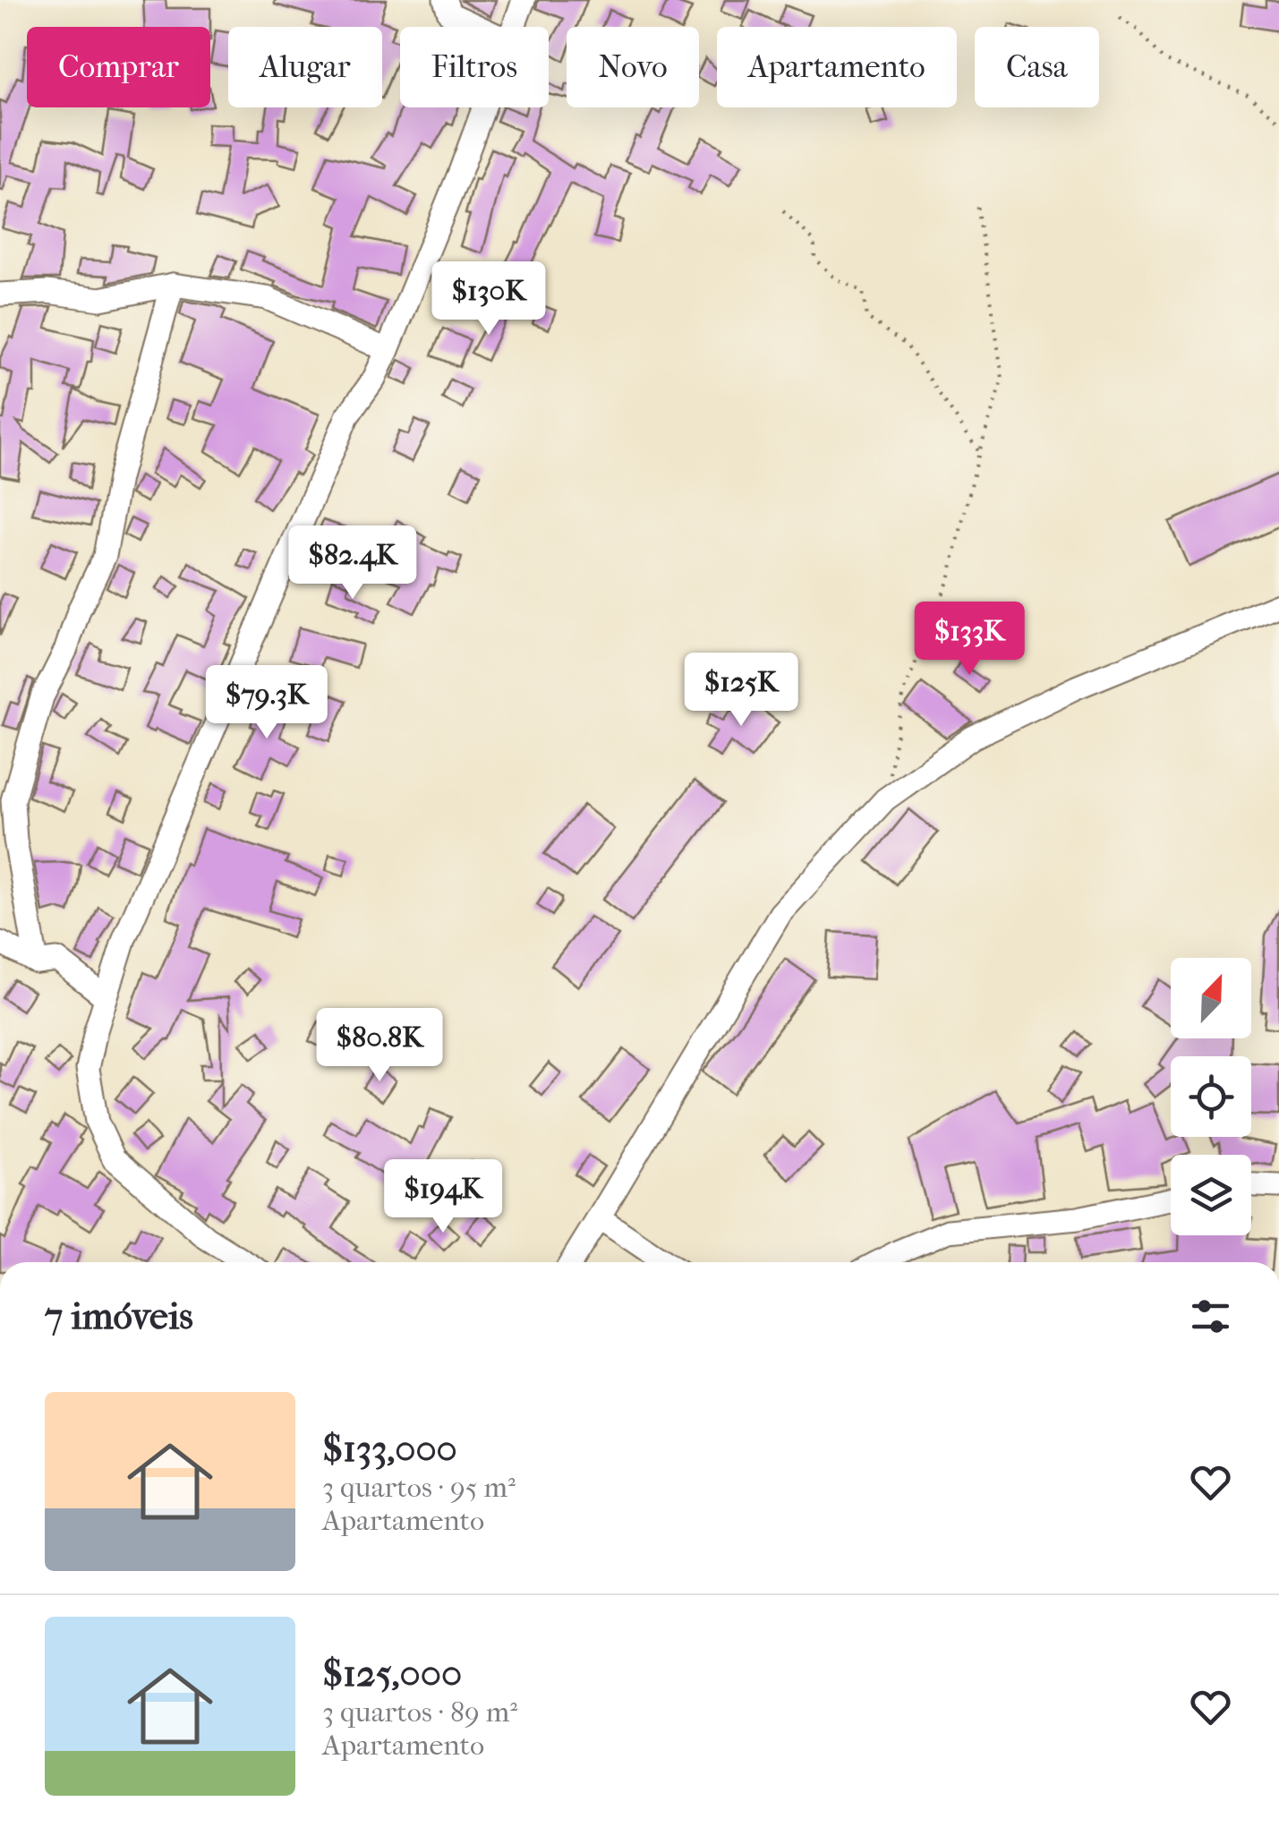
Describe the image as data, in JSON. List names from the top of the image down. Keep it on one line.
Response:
{"north":"top right","page":{"chip":["Comprar","Alugar","Filtros","Novo","Apartamento","Casa"],"price":["$130K","$82.4K","$133K","$125K","$79.3K","$80.8K","$194K"],"heading":"7 imóveis","list":[{"name":"$133,000","note":"3 quartos · 95 m² · Apartamento"},{"name":"$125,000","note":"3 quartos · 89 m² · Apartamento"}]}}
